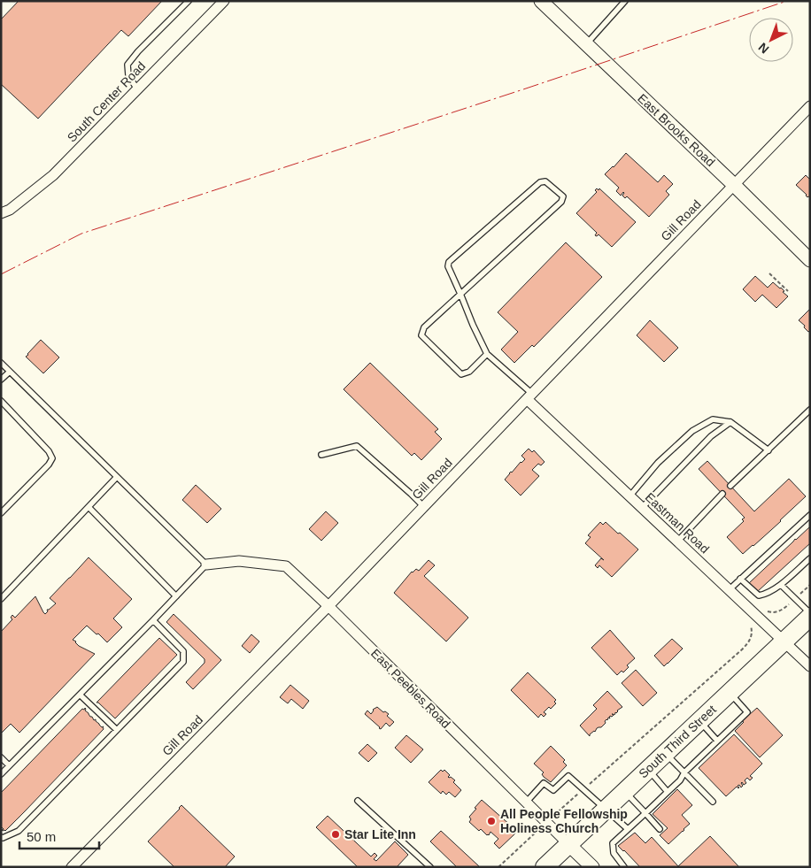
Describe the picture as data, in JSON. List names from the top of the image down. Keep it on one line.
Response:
{"streets":{"highway":["South Third Street"],"main road":["East Brooks Road","East Peebles Road"],"street":["South Center Road","Gill Road","Eastman Road"]},"crossings":[["East Brooks Road","Gill Road"],["Gill Road","Eastman Road"],["Gill Road","East Peebles Road"],["Eastman Road","South Third Street"],["East Peebles Road","South Third Street"]],"places":["All People Fellowship Holiness Church","Star Lite Inn"],"scale_bar":"50 m","north":"bottom left"}
